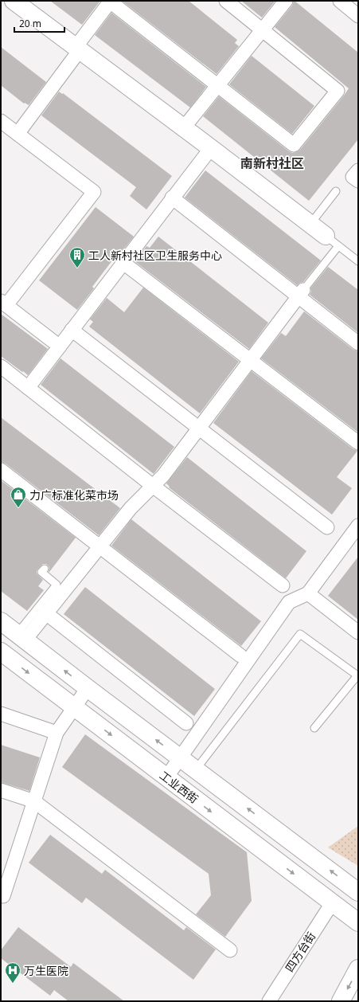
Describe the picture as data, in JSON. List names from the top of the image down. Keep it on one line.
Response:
{"streets":{"main road":["工业西街"],"street":["四方台街"]},"crossings":[["工业西街","四方台街"]],"districts":["南新村社区"],"places":{"building":["工人新村社区卫生服务中心"],"shop":["力广标准化菜市场"],"hospital":["万生医院"]},"scale_bar":"20 m"}
